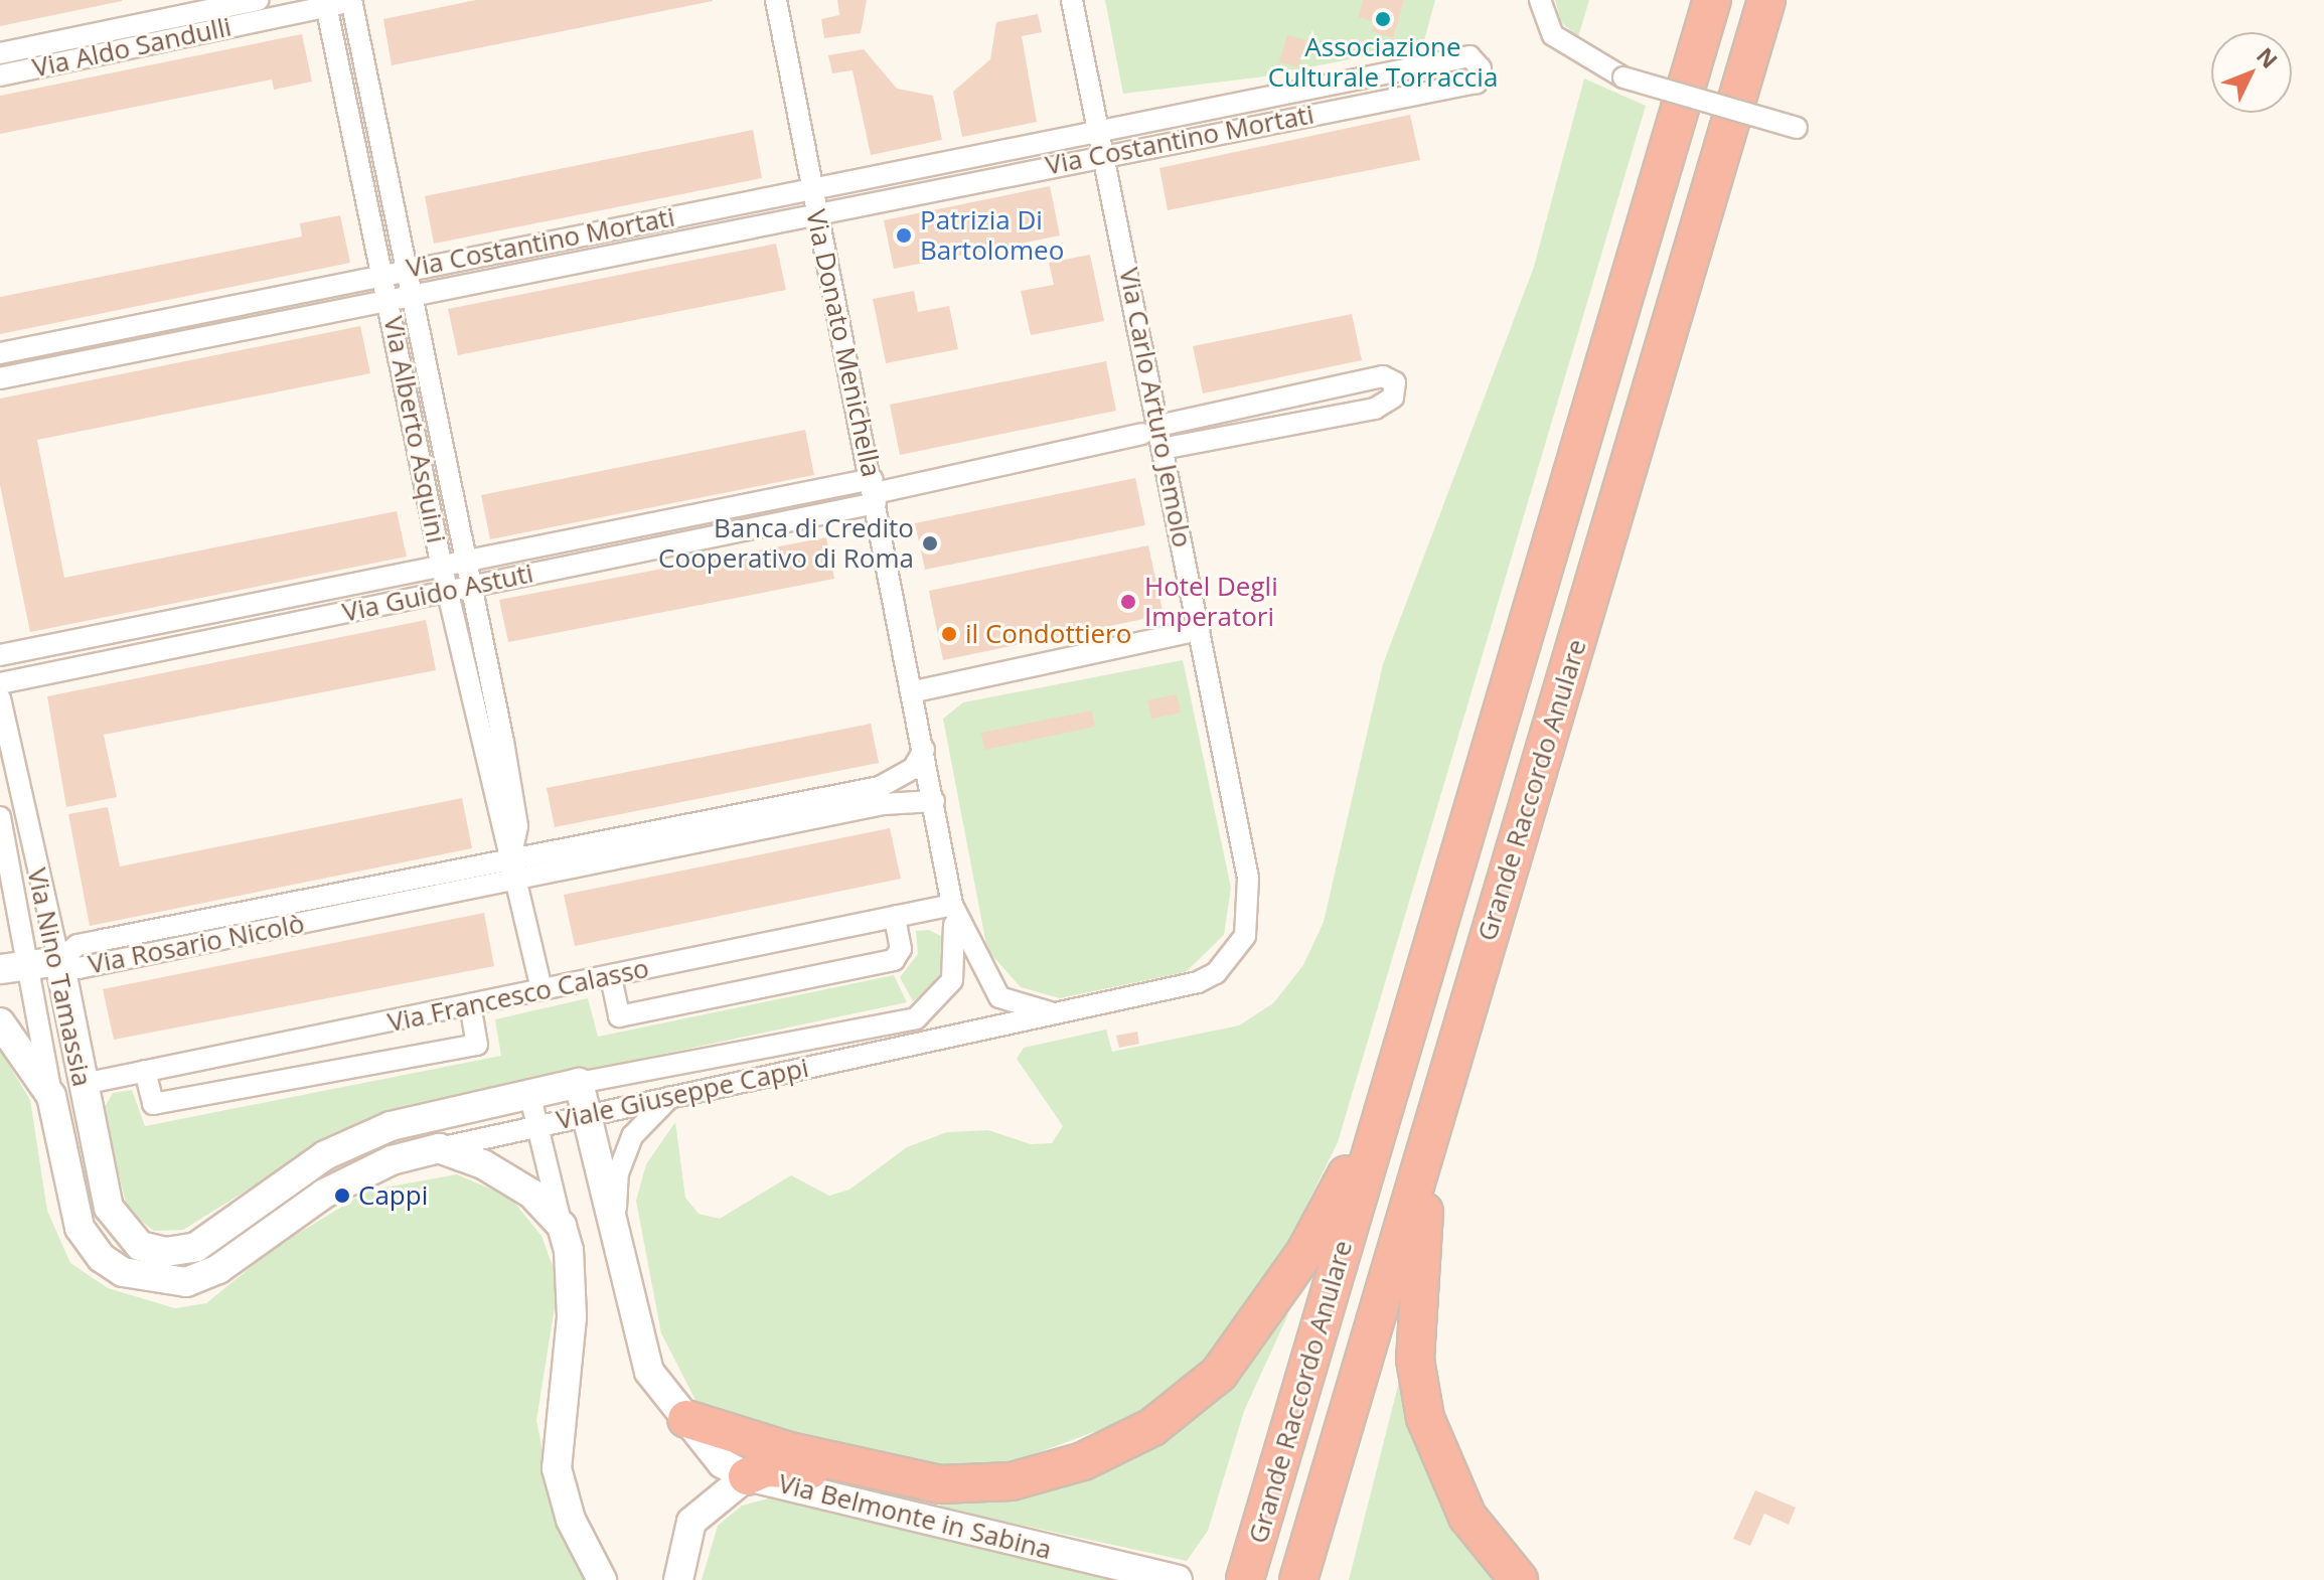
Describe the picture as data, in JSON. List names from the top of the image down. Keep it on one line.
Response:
{"streets":{"highway":["Grande Raccordo Anulare"],"street":["Via Aldo Sandulli","Via Costantino Mortati","Via Donato Menichella","Via Carlo Arturo Jemolo","Via Alberto Asquini","Via Guido Astuti","Via Rosario Nicolò","Via Nino Tamassia","Via Francesco Calasso","Viale Giuseppe Cappi","Via Belmonte in Sabina"]},"crossings":[["Via Aldo Sandulli","Via Alberto Asquini"],["Via Costantino Mortati","Via Donato Menichella"],["Via Costantino Mortati","Via Carlo Arturo Jemolo"],["Via Costantino Mortati","Via Alberto Asquini"],["Via Donato Menichella","Via Guido Astuti"],["Via Donato Menichella","Via Rosario Nicolò"],["Via Donato Menichella","Via Francesco Calasso"],["Via Donato Menichella","Viale Giuseppe Cappi"],["Via Carlo Arturo Jemolo","Viale Giuseppe Cappi"],["Via Alberto Asquini","Via Guido Astuti"],["Via Alberto Asquini","Via Rosario Nicolò"],["Via Alberto Asquini","Via Francesco Calasso"],["Via Rosario Nicolò","Via Nino Tamassia"],["Via Nino Tamassia","Via Francesco Calasso"],["Via Nino Tamassia","Viale Giuseppe Cappi"],["Via Francesco Calasso","Viale Giuseppe Cappi"],["Viale Giuseppe Cappi","Via Belmonte in Sabina"]],"places":["Associazione Culturale Torraccia","Patrizia Di Bartolomeo","Banca di Credito Cooperativo di Roma","Hotel Degli Imperatori","il Condottiero","Cappi"],"north":"top right"}
